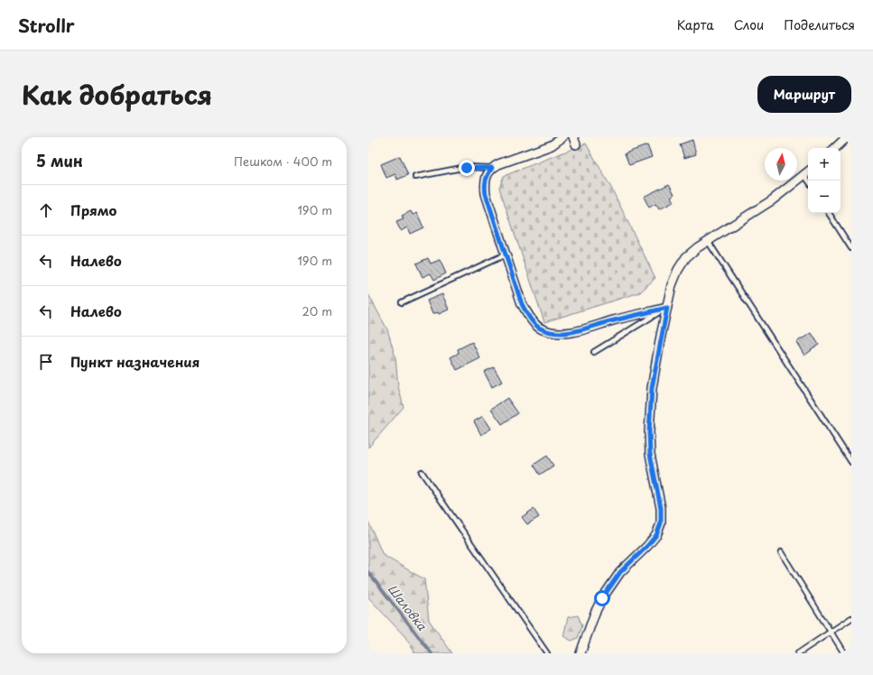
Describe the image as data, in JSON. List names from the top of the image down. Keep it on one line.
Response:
{"water":["Шаловка"],"north":"top","page":{"header":"Strollr","nav":["Карта","Слои","Поделиться"],"title":"Как добраться","buttons":"Маршрут","heading":["5 мин","Пешком · 400 m"],"map_buttons":["+","−"],"list":[["Прямо","190 m"],["Налево","190 m"],["Налево","20 m"],"Пункт назначения"]}}
